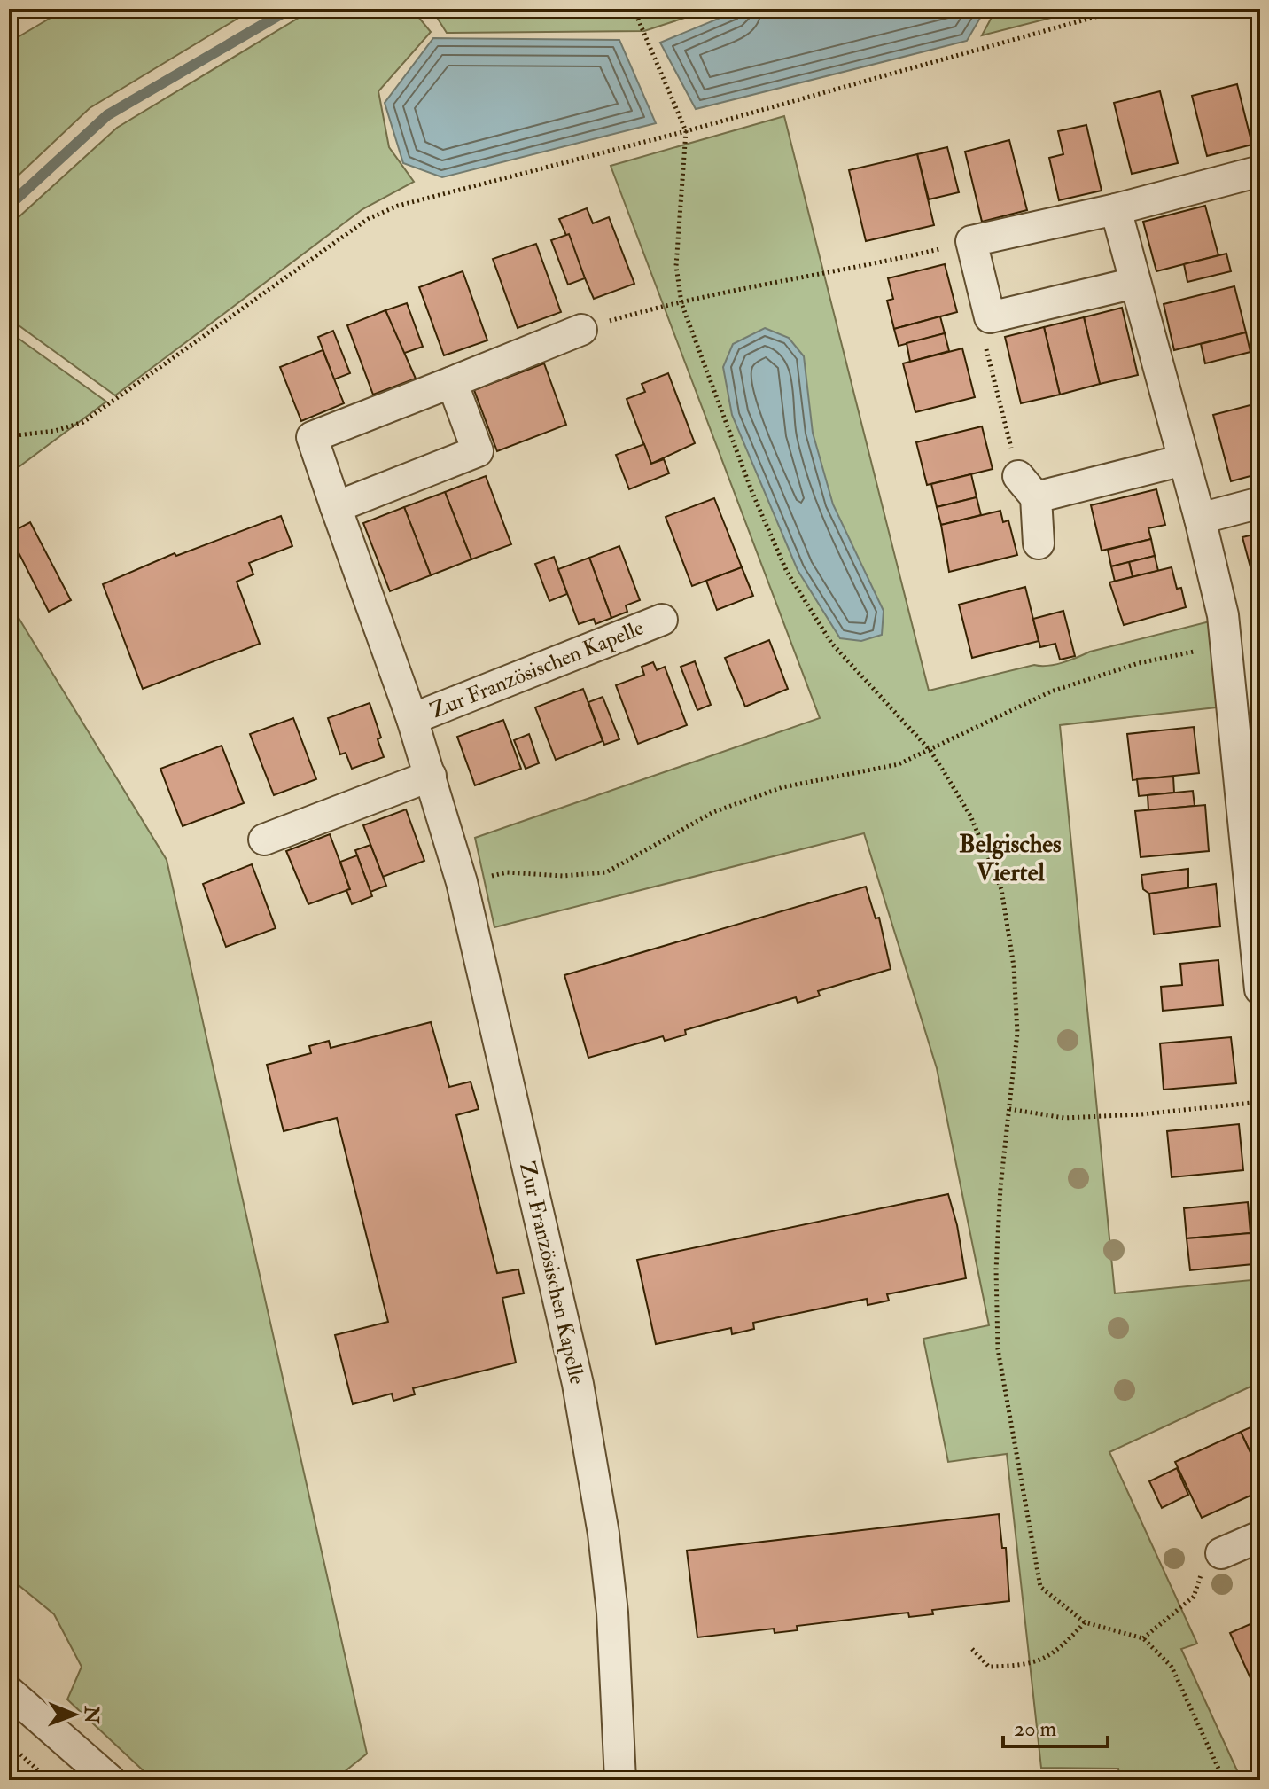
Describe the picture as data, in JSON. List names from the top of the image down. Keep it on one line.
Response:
{"streets":{"street":["Zur Französischen Kapelle"]},"districts":["Belgisches Viertel"],"scale_bar":"20 m","north":"right"}
